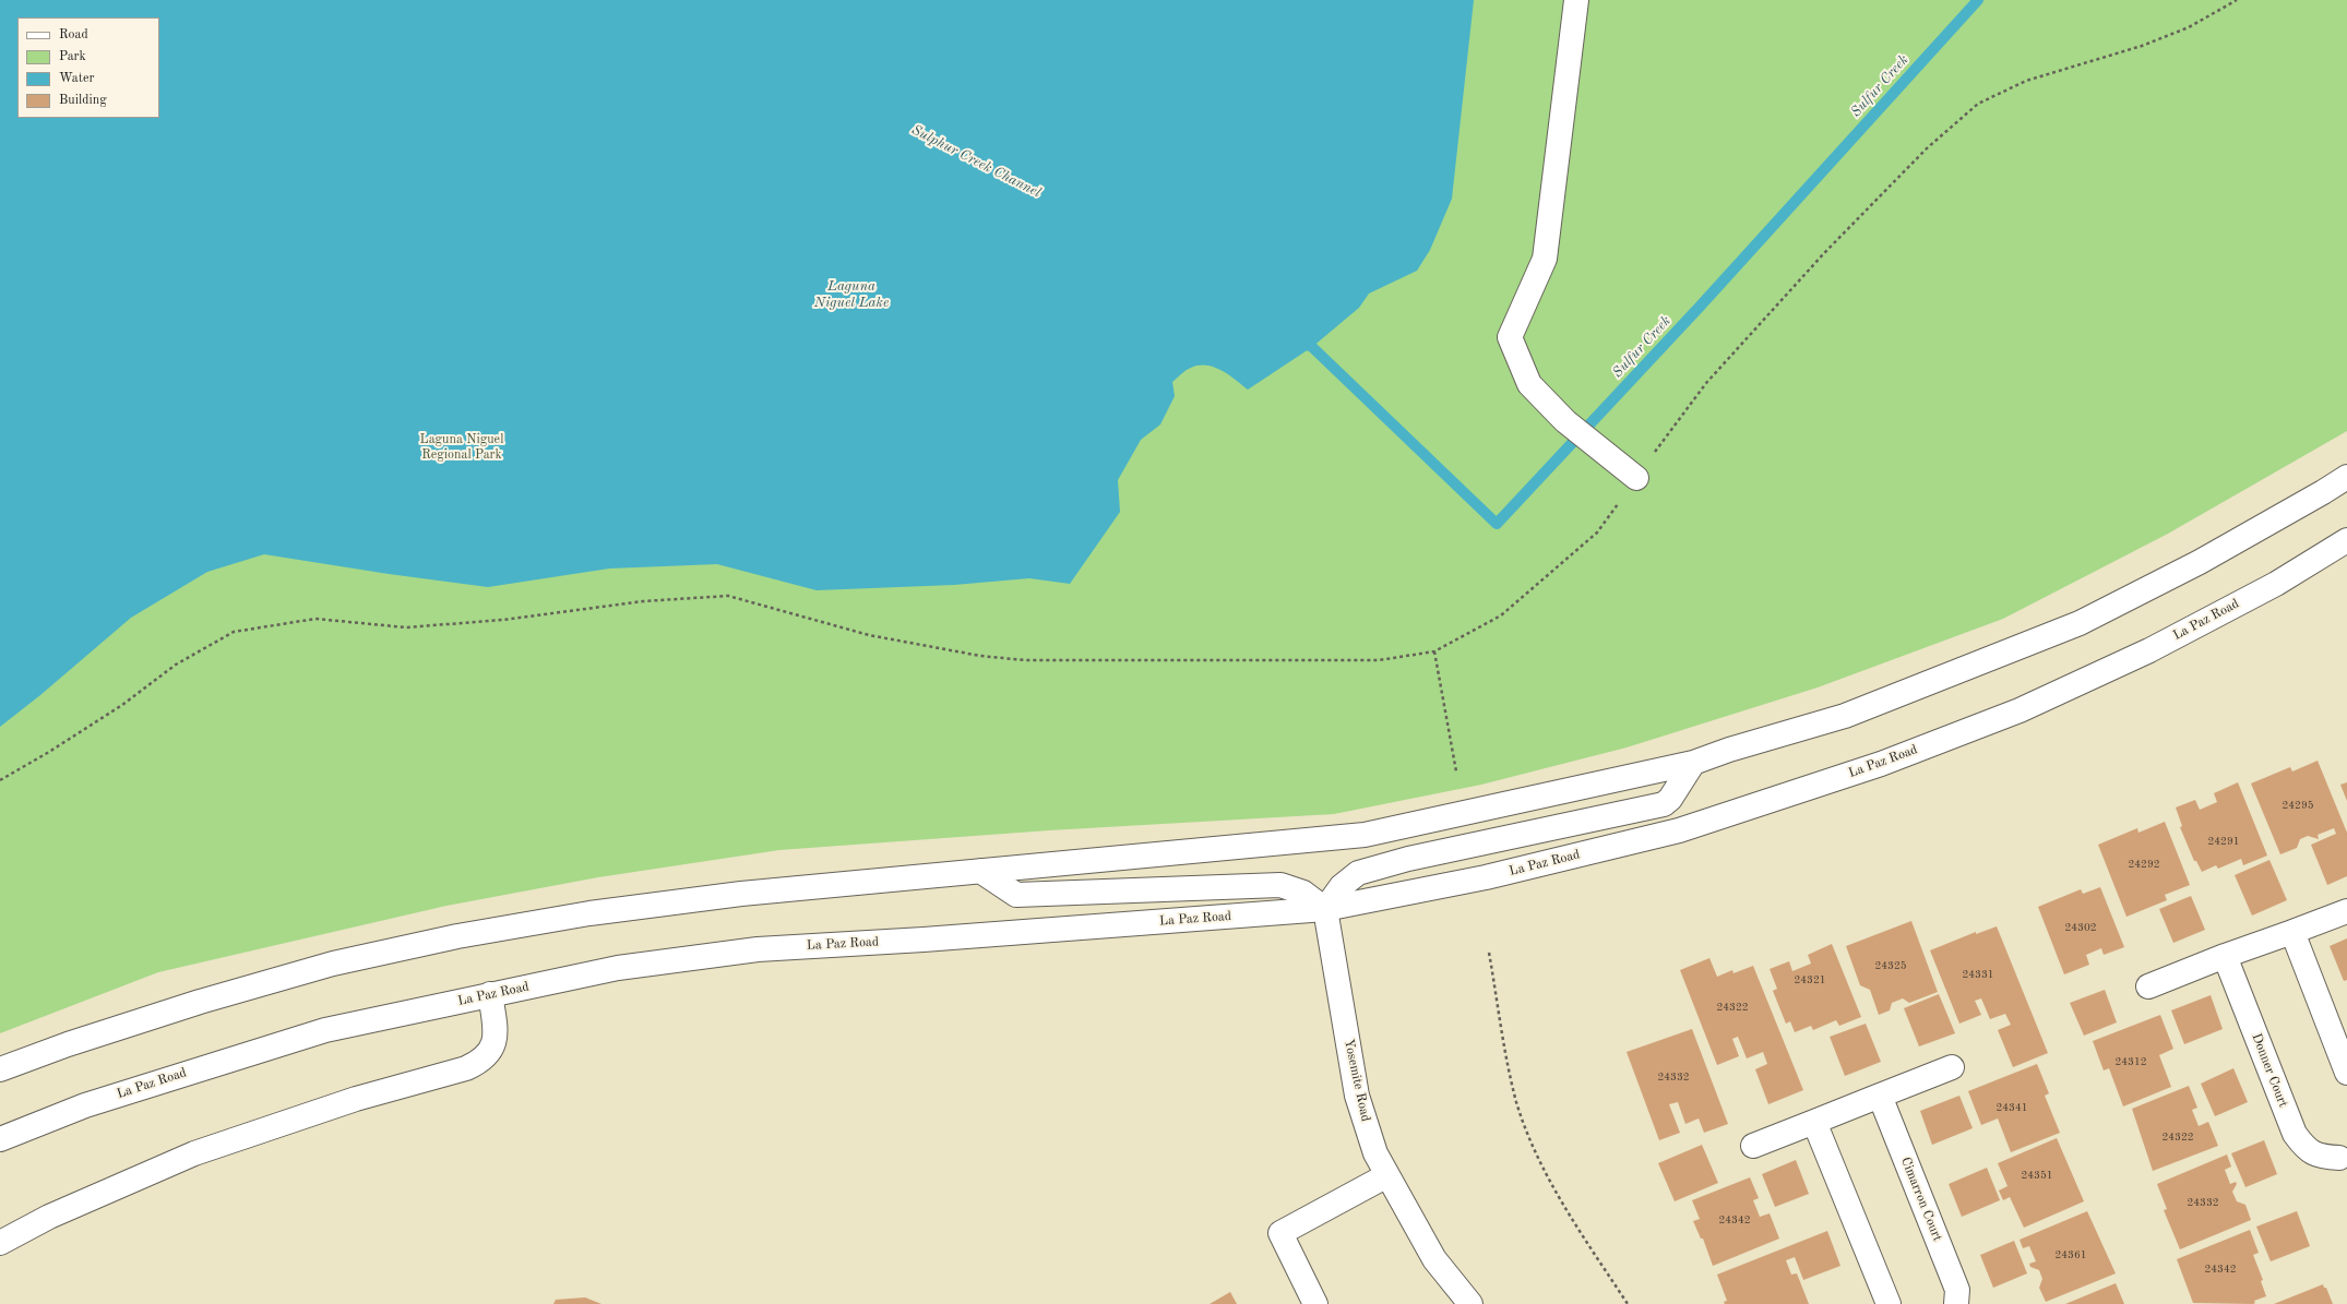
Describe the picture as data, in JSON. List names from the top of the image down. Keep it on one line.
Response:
{"streets":{"main road":["La Paz Road","Donner Court","Yosemite Road","Cimarron Court"]},"crossings":[["La Paz Road","Yosemite Road"]],"water":["Sulfur Creek","Sulphur Creek Channel","Laguna Niguel Lake"],"parks":["Laguna Niguel Regional Park"],"house_numbers":["24295","24291","24292","24302","24325","24331","24321","24322","24312","24332","24341","24322","24351","24332","24342","24361","24342"],"legend":["Road","Park","Water","Building"]}
